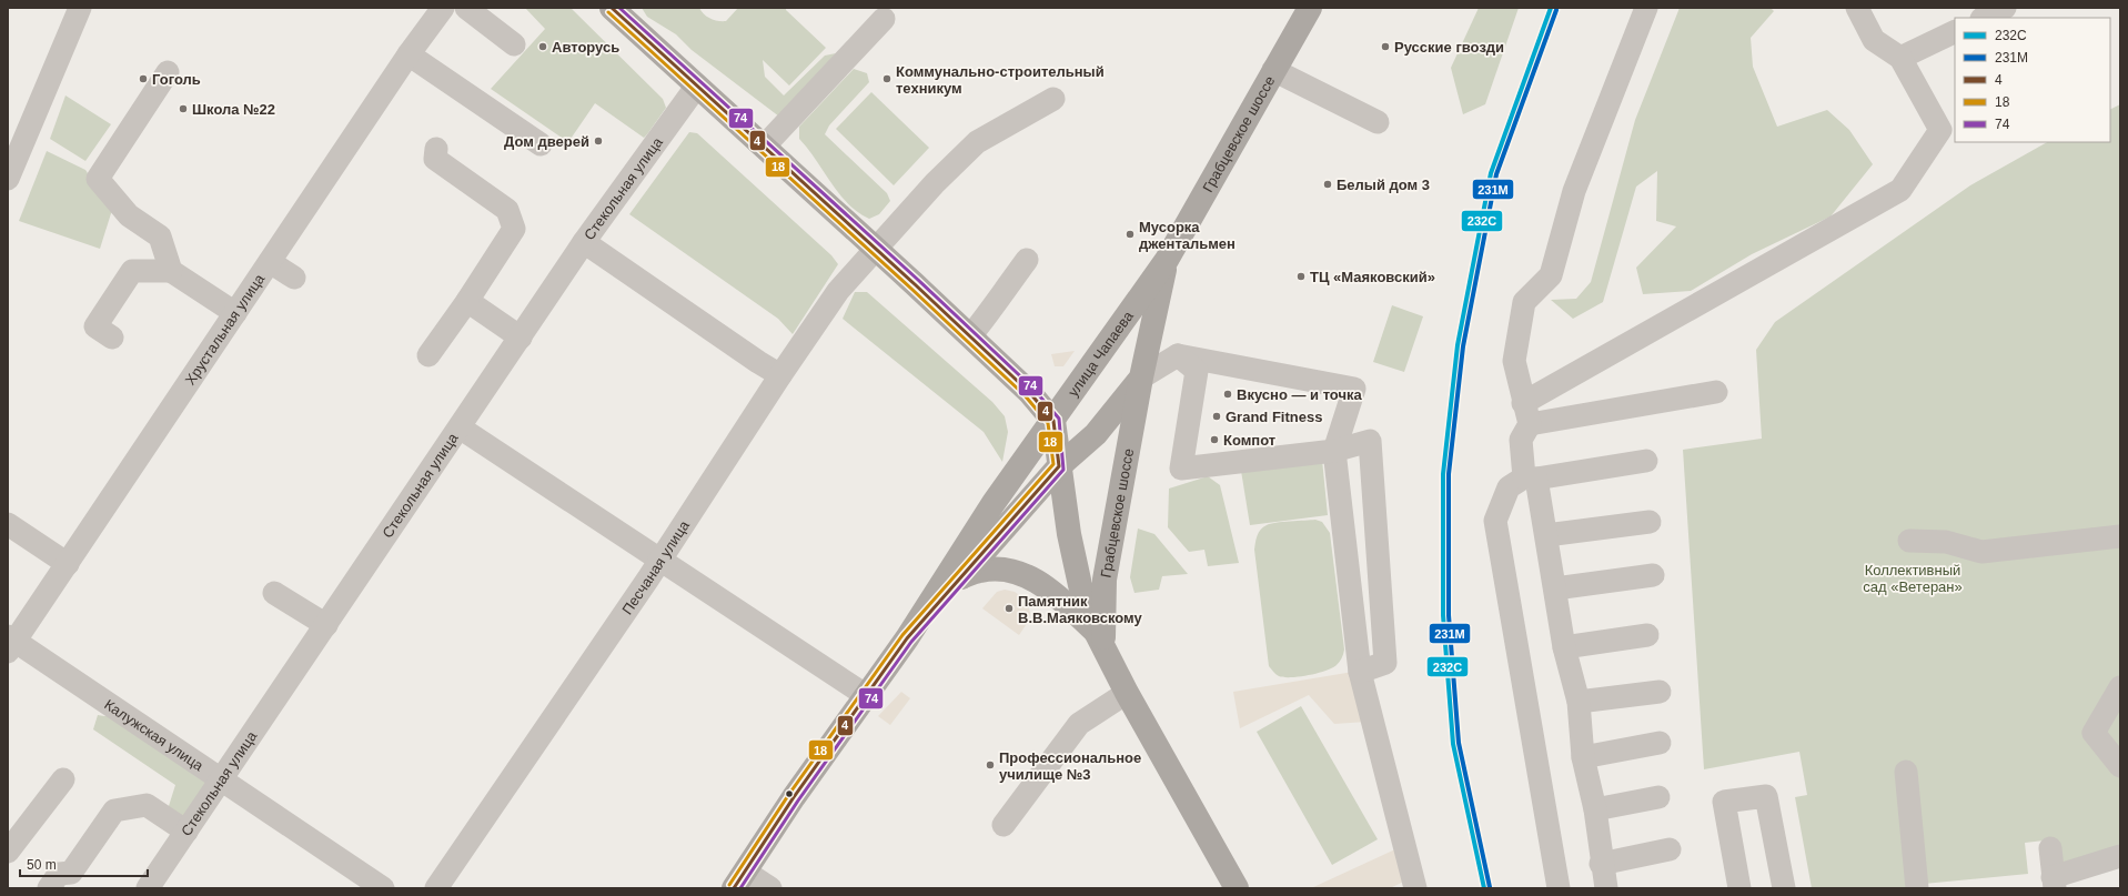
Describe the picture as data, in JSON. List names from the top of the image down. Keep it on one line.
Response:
{"streets":{"main road":["Грабцевское шоссе","улица Чапаева"],"street":["Стекольная улица","Хрустальная улица","Песчаная улица","Калужская улица"]},"crossings":[["Грабцевское шоссе","улица Чапаева"],["Стекольная улица","Калужская улица"],["Хрустальная улица","Калужская улица"]],"parks":["Коллективный сад «Ветеран»"],"places":["Авторусь","Русские гвозди","Гоголь","Коммунально-строительный техникум","Школа №22","Дом дверей","Белый дом 3","Мусорка джентальмен","ТЦ «Маяковский»","Вкусно — и точка","Grand Fitness","Компот","Памятник В.В.Маяковскому","Профессиональное училище №3"],"lines":["transit line 232C","transit line 4","transit line 74","transit line 231М","transit line 18"],"legend":["232C","231М","4","18","74"],"scale_bar":"50 m"}
